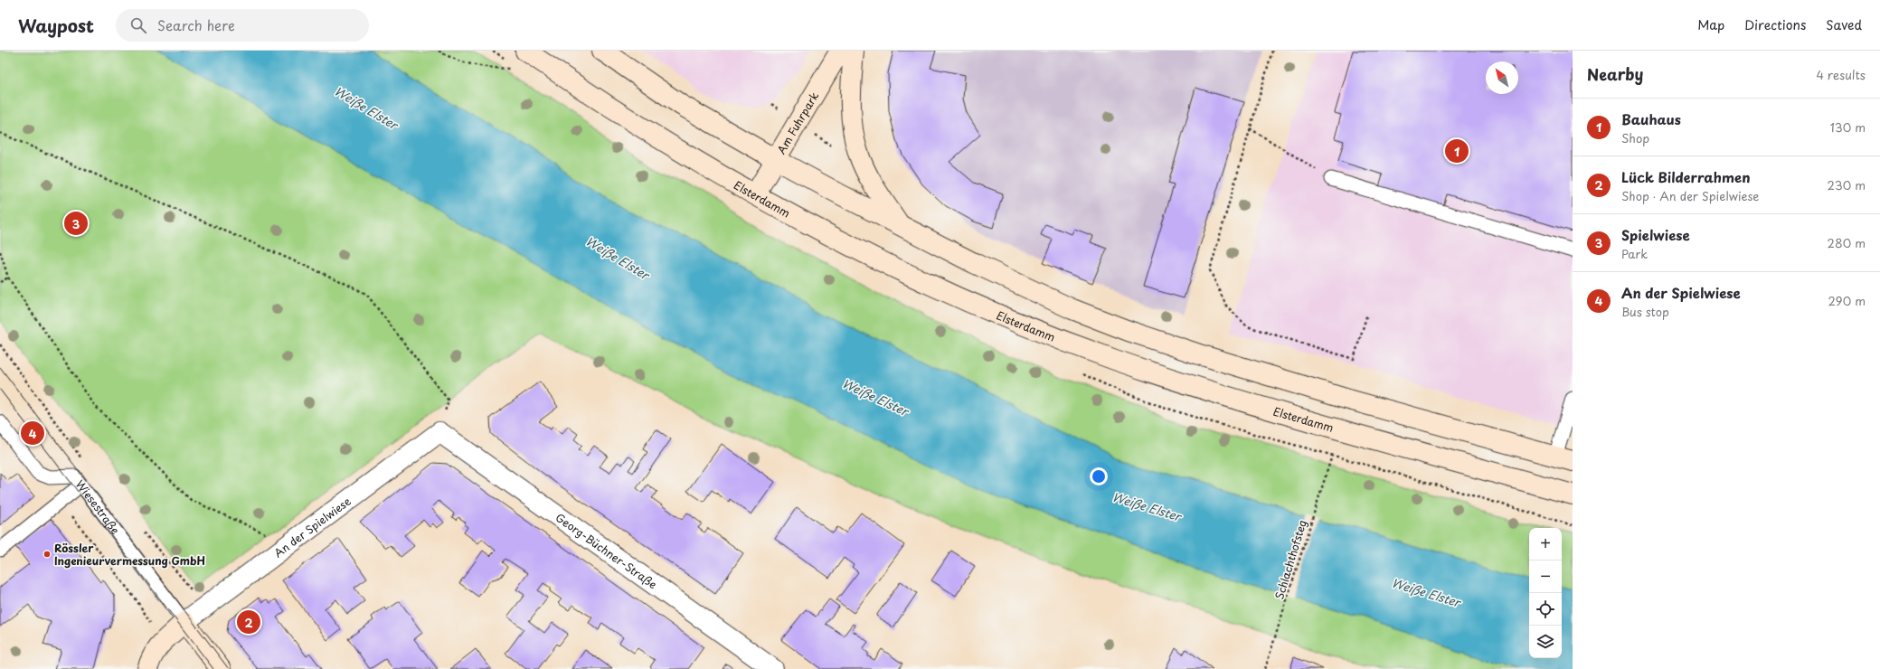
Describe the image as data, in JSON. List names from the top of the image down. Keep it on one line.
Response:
{"streets":{"main road":["Am Fuhrpark","Elsterdamm","Wiesestraße"],"street":["An der Spielwiese","Georg-Büchner-Straße"],"path":["Schlachthofsteg"]},"crossings":[["Am Fuhrpark","Elsterdamm"],["Wiesestraße","An der Spielwiese"],["An der Spielwiese","Georg-Büchner-Straße"]],"water":["Weiße Elster"],"places":["Rössler Ingenieurvermessung GmbH"],"north":"top left","page":{"header":"Waypost","search":"Search here","nav":["Map","Directions","Saved"],"heading":["Nearby","4 results"],"list":[{"mark":"1","name":"Bauhaus","note":"Shop","value":"130 m"},{"mark":"2","name":"Lück Bilderrahmen","note":"Shop · An der Spielwiese","value":"230 m"},{"mark":"3","name":"Spielwiese","note":"Park","value":"280 m"},{"mark":"4","name":"An der Spielwiese","note":"Bus stop","value":"290 m"}],"pins":["1","3","4","2"],"map_buttons":["+","−"]}}
